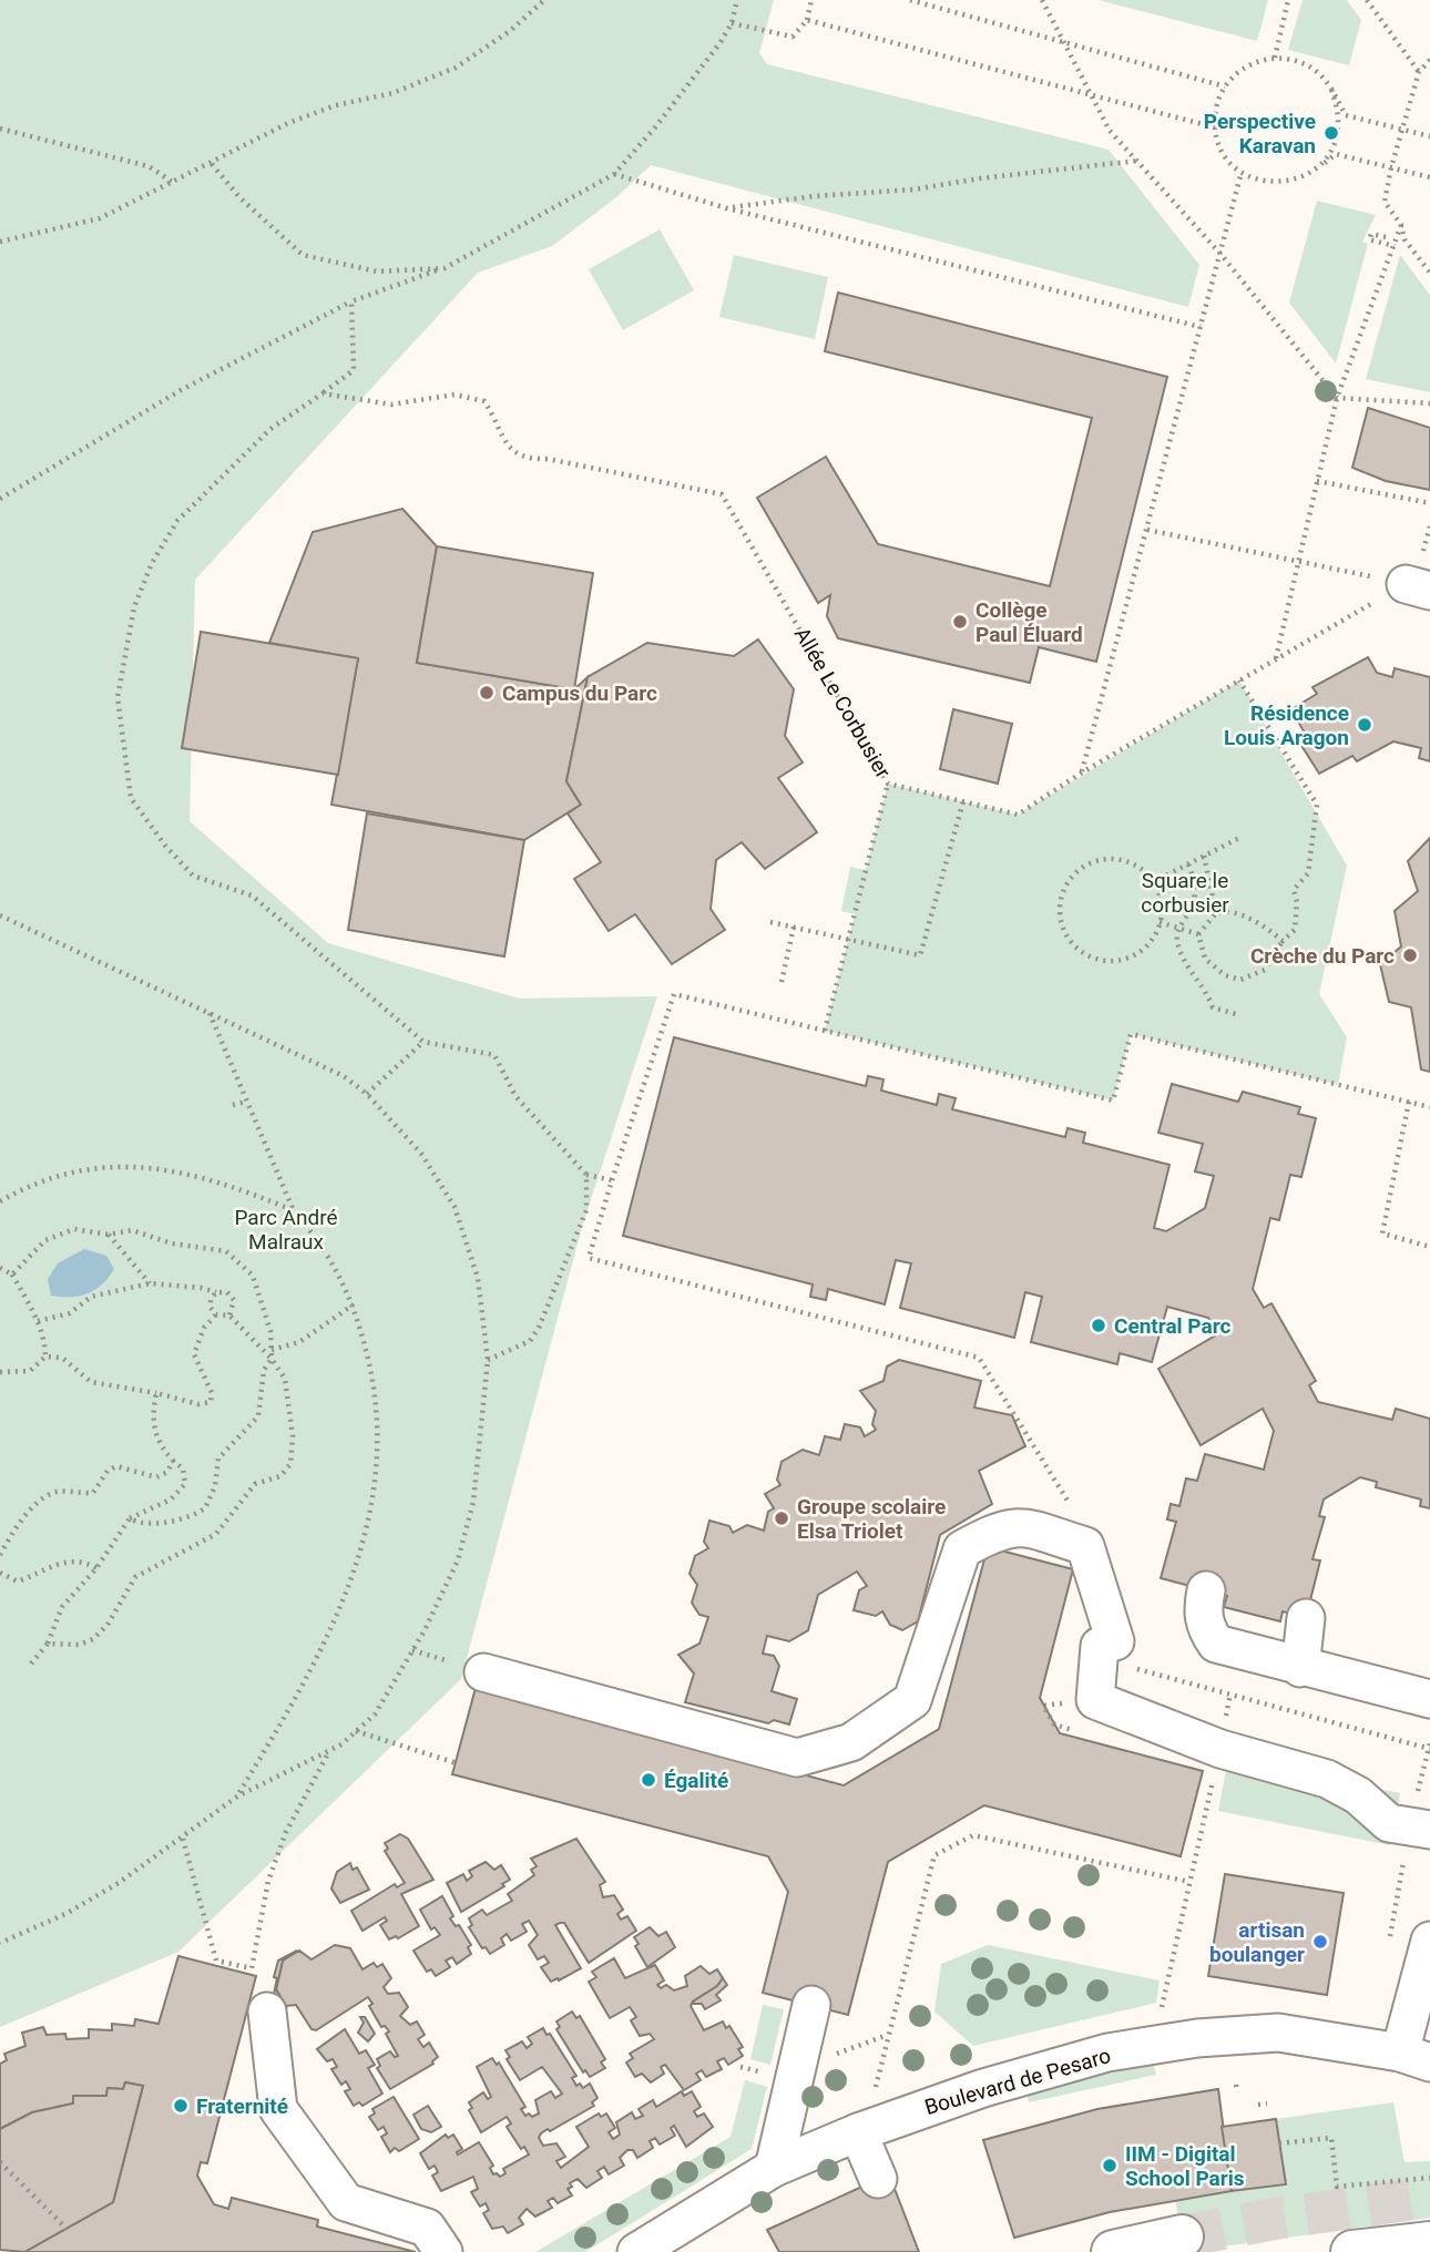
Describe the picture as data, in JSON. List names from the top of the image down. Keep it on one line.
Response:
{"streets":{"street":["Boulevard de Pesaro"],"path":["Allée Le Corbusier"]},"parks":["Square le corbusier","Parc André Malraux"],"places":["Perspective Karavan","Collège Paul Éluard","Campus du Parc","Résidence Louis Aragon","Crèche du Parc","Central Parc","Groupe scolaire Elsa Triolet","Égalité","artisan boulanger","Fraternité","IIM - Digital School Paris"]}
